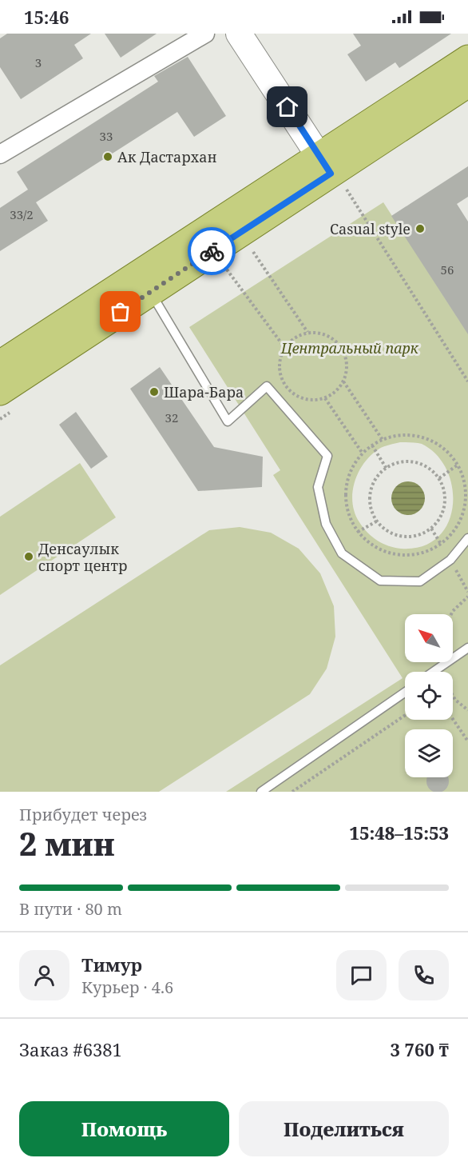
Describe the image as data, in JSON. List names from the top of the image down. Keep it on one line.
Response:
{"parks":["Центральный парк"],"places":["Ак Дастархан","Casual style","Шара-Бара","Денсаулык спорт центр"],"house_numbers":["3","33","33/2","56","32"],"north":"top left","page":{"status":"15:46","heading":["2 мин","Прибудет через","15:48–15:53"],"panel":["Тимур","Курьер · 4.6","Заказ #6381","3 760 ₸"],"bar":"В пути · 80 m","buttons":["Помощь","Поделиться"]}}
